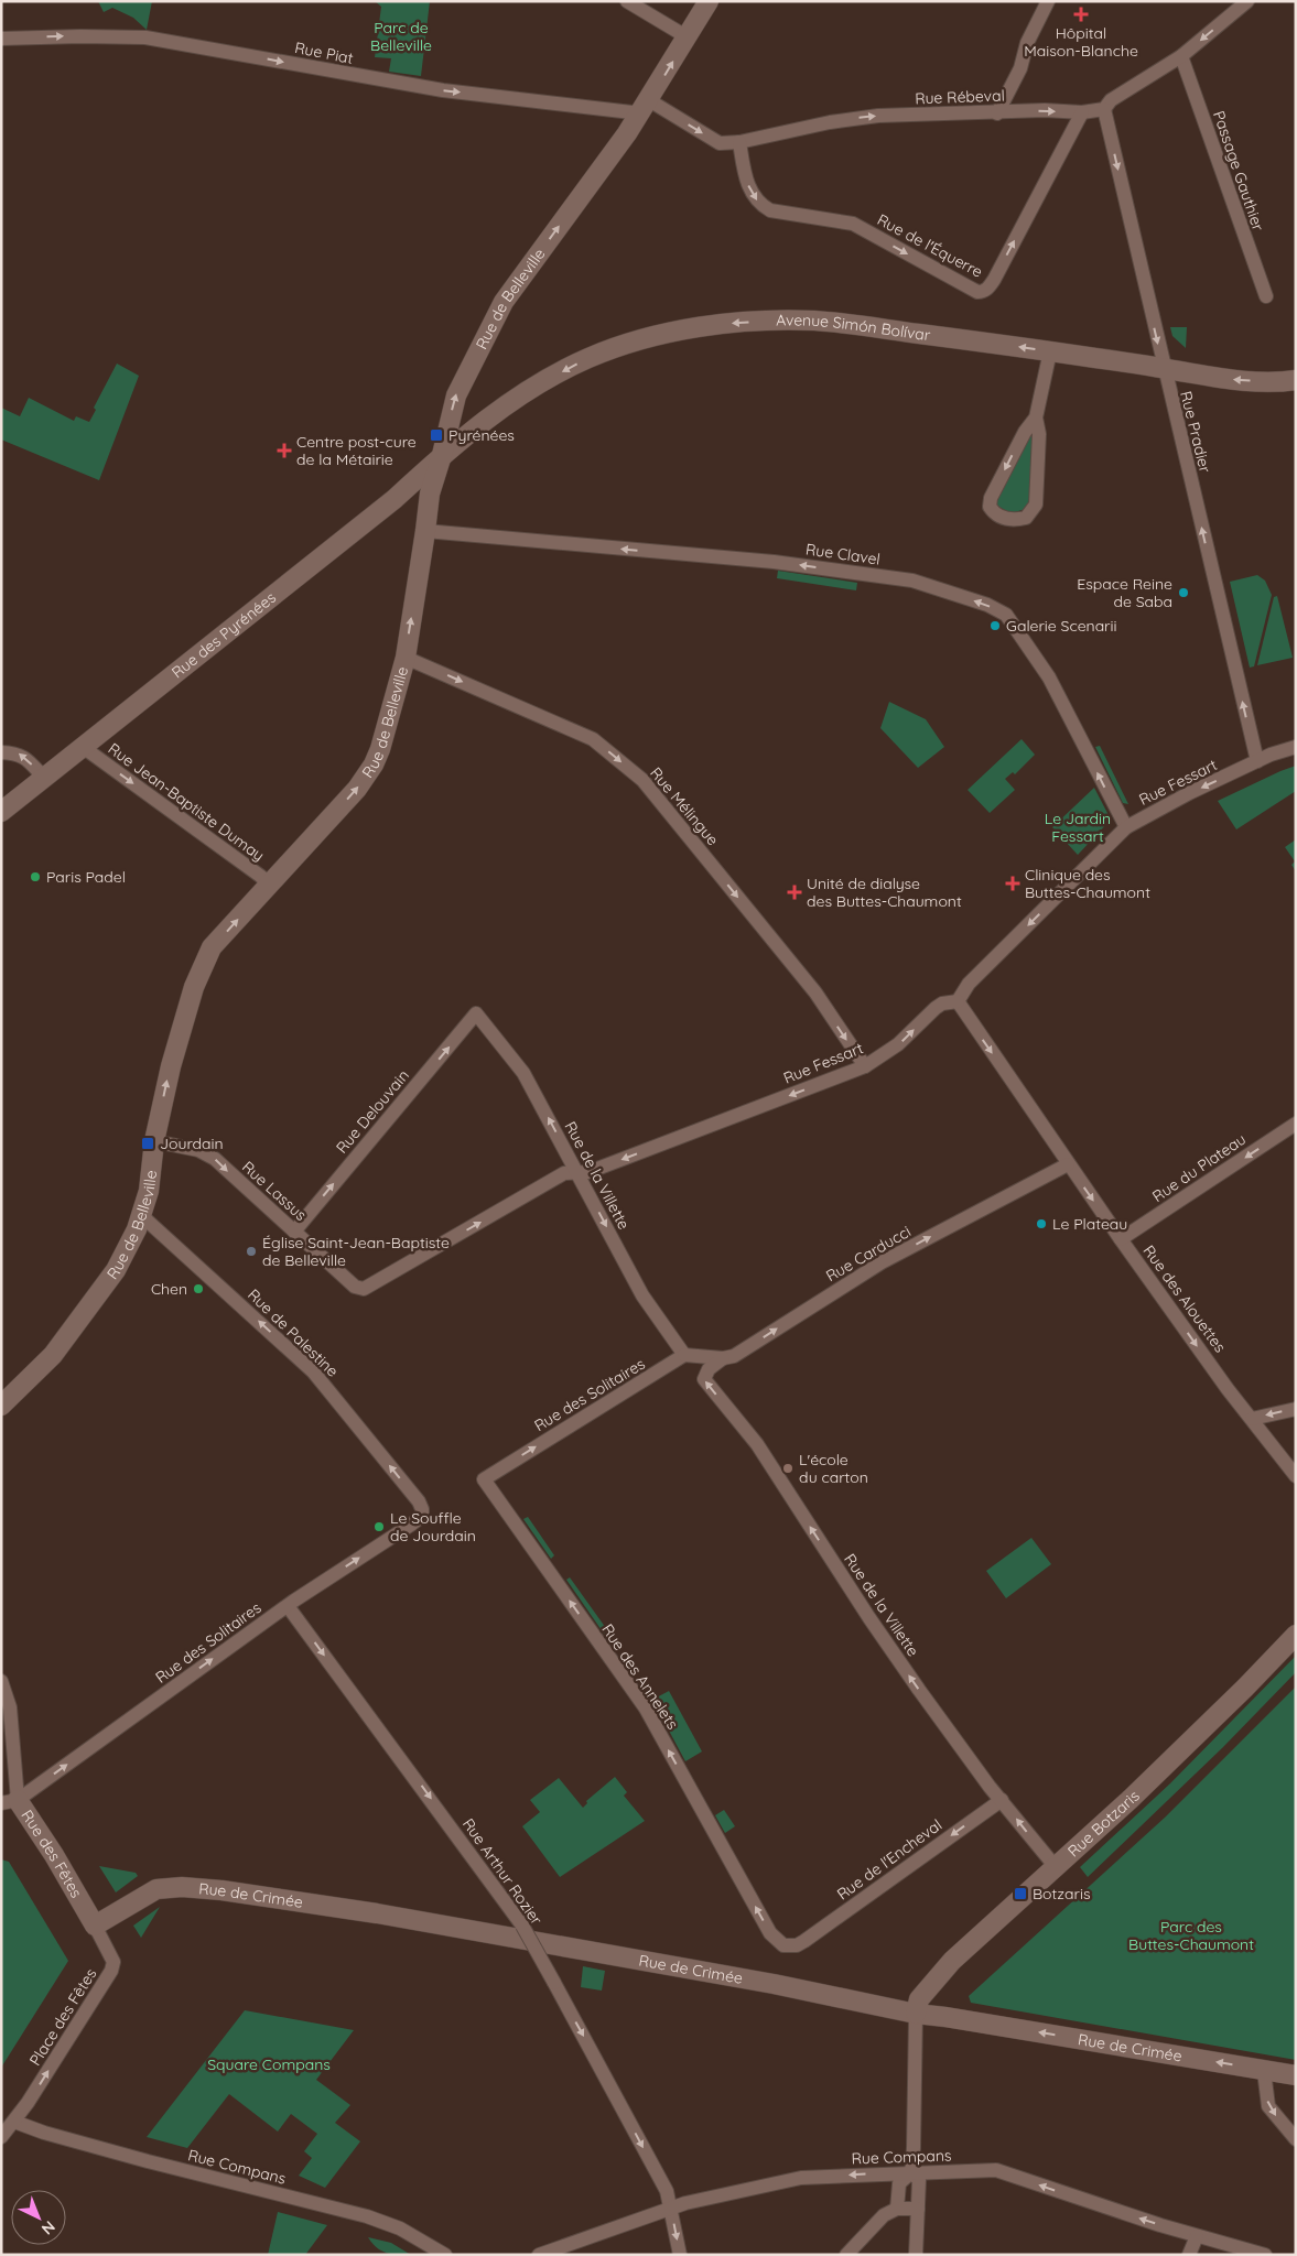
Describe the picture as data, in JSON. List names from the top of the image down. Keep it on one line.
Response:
{"streets":{"main road":["Rue de Belleville","Avenue Simón Bolívar","Rue des Pyrénées","Rue Botzaris","Rue des Fêtes","Rue de Crimée"],"street":["Rue Piat","Rue Rébeval","Passage Gauthier","Rue de l'Équerre","Rue Pradier","Rue Clavel","Rue Fessart","Rue Jean-Baptiste Dumay","Rue Mélingue","Rue Delouvain","Rue du Plateau","Rue de la Villette","Rue Lassus","Rue Carducci","Rue des Alouettes","Rue de Palestine","Rue des Solitaires","Rue des Annelets","Rue de l'Encheval","Rue Arthur Rozier","Place des Fêtes","Rue Compans"]},"crossings":[["Rue Piat","Rue Rébeval"],["Rue Piat","Rue de Belleville"],["Rue Rébeval","Rue de l'Équerre"],["Rue Rébeval","Rue de Belleville"],["Rue Rébeval","Rue Pradier"],["Rue de Belleville","Avenue Simón Bolívar"],["Rue de Belleville","Rue Clavel"],["Rue de Belleville","Rue des Pyrénées"],["Rue de Belleville","Rue Jean-Baptiste Dumay"],["Rue de Belleville","Rue Mélingue"],["Rue de Belleville","Rue Lassus"],["Rue de Belleville","Rue de Palestine"],["Avenue Simón Bolívar","Rue Pradier"],["Avenue Simón Bolívar","Rue des Pyrénées"],["Rue Pradier","Rue Fessart"],["Rue Clavel","Rue Fessart"],["Rue des Pyrénées","Rue Jean-Baptiste Dumay"],["Rue Fessart","Rue Mélingue"],["Rue Fessart","Rue de la Villette"],["Rue Fessart","Rue Lassus"],["Rue Fessart","Rue des Alouettes"],["Rue Delouvain","Rue de la Villette"],["Rue Delouvain","Rue Lassus"],["Rue du Plateau","Rue des Alouettes"],["Rue de la Villette","Rue Carducci"],["Rue de la Villette","Rue des Solitaires"],["Rue de la Villette","Rue Botzaris"],["Rue de la Villette","Rue de l'Encheval"],["Rue Carducci","Rue des Alouettes"],["Rue Carducci","Rue des Solitaires"],["Rue de Palestine","Rue des Solitaires"],["Rue des Solitaires","Rue des Annelets"],["Rue des Solitaires","Rue des Fêtes"],["Rue des Solitaires","Rue Arthur Rozier"],["Rue des Annelets","Rue de l'Encheval"],["Rue Botzaris","Rue de Crimée"],["Rue des Fêtes","Rue de Crimée"],["Rue des Fêtes","Place des Fêtes"],["Rue Arthur Rozier","Rue Compans"],["Rue de Crimée","Place des Fêtes"],["Place des Fêtes","Rue Compans"]],"one_way":["Rue Piat","Rue Rébeval","Rue de Belleville","Avenue Simón Bolívar","Rue Clavel","Rue Jean-Baptiste Dumay","Rue Mélingue","Rue Delouvain","Rue du Plateau","Rue Lassus","Rue Carducci","Rue des Alouettes","Rue de Palestine","Rue des Solitaires","Rue des Annelets","Rue de l'Encheval","Rue Arthur Rozier","Place des Fêtes","Rue Compans"],"parks":["Parc de Belleville","Le Jardin Fessart","Parc des Buttes-Chaumont","Square Compans"],"places":{"health":["Hôpital Maison-Blanche","Centre post-cure de la Métairie","Clinique des Buttes-Chaumont","Unité de dialyse des Buttes-Chaumont"],"transit":["Pyrénées","Jourdain","Botzaris"],"other":["Espace Reine de Saba","Galerie Scenarii","Paris Padel","Le Plateau","Église Saint-Jean-Baptiste de Belleville","Chen","L'école du carton","Le Souffle de Jourdain"]},"north":"bottom right"}
